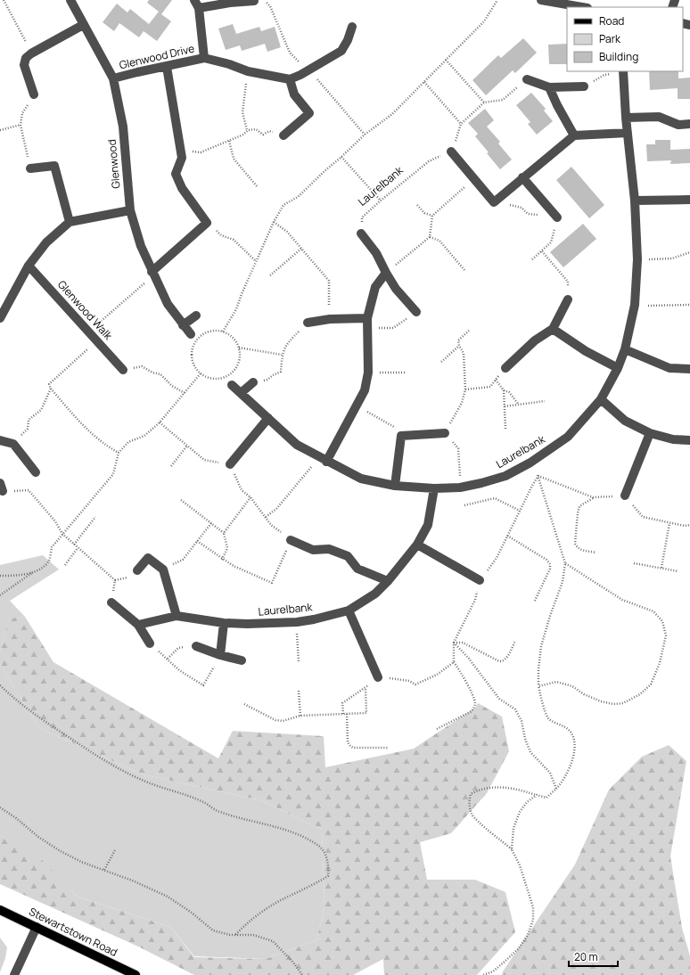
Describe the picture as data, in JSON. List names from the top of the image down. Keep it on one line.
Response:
{"streets":{"main road":["Stewartstown Road"],"street":["Glenwood Drive","Glenwood","Laurelbank","Glenwood Walk"]},"crossings":[["Glenwood Drive","Glenwood"]],"legend":["Road","Park","Building"],"scale_bar":"20 m"}
